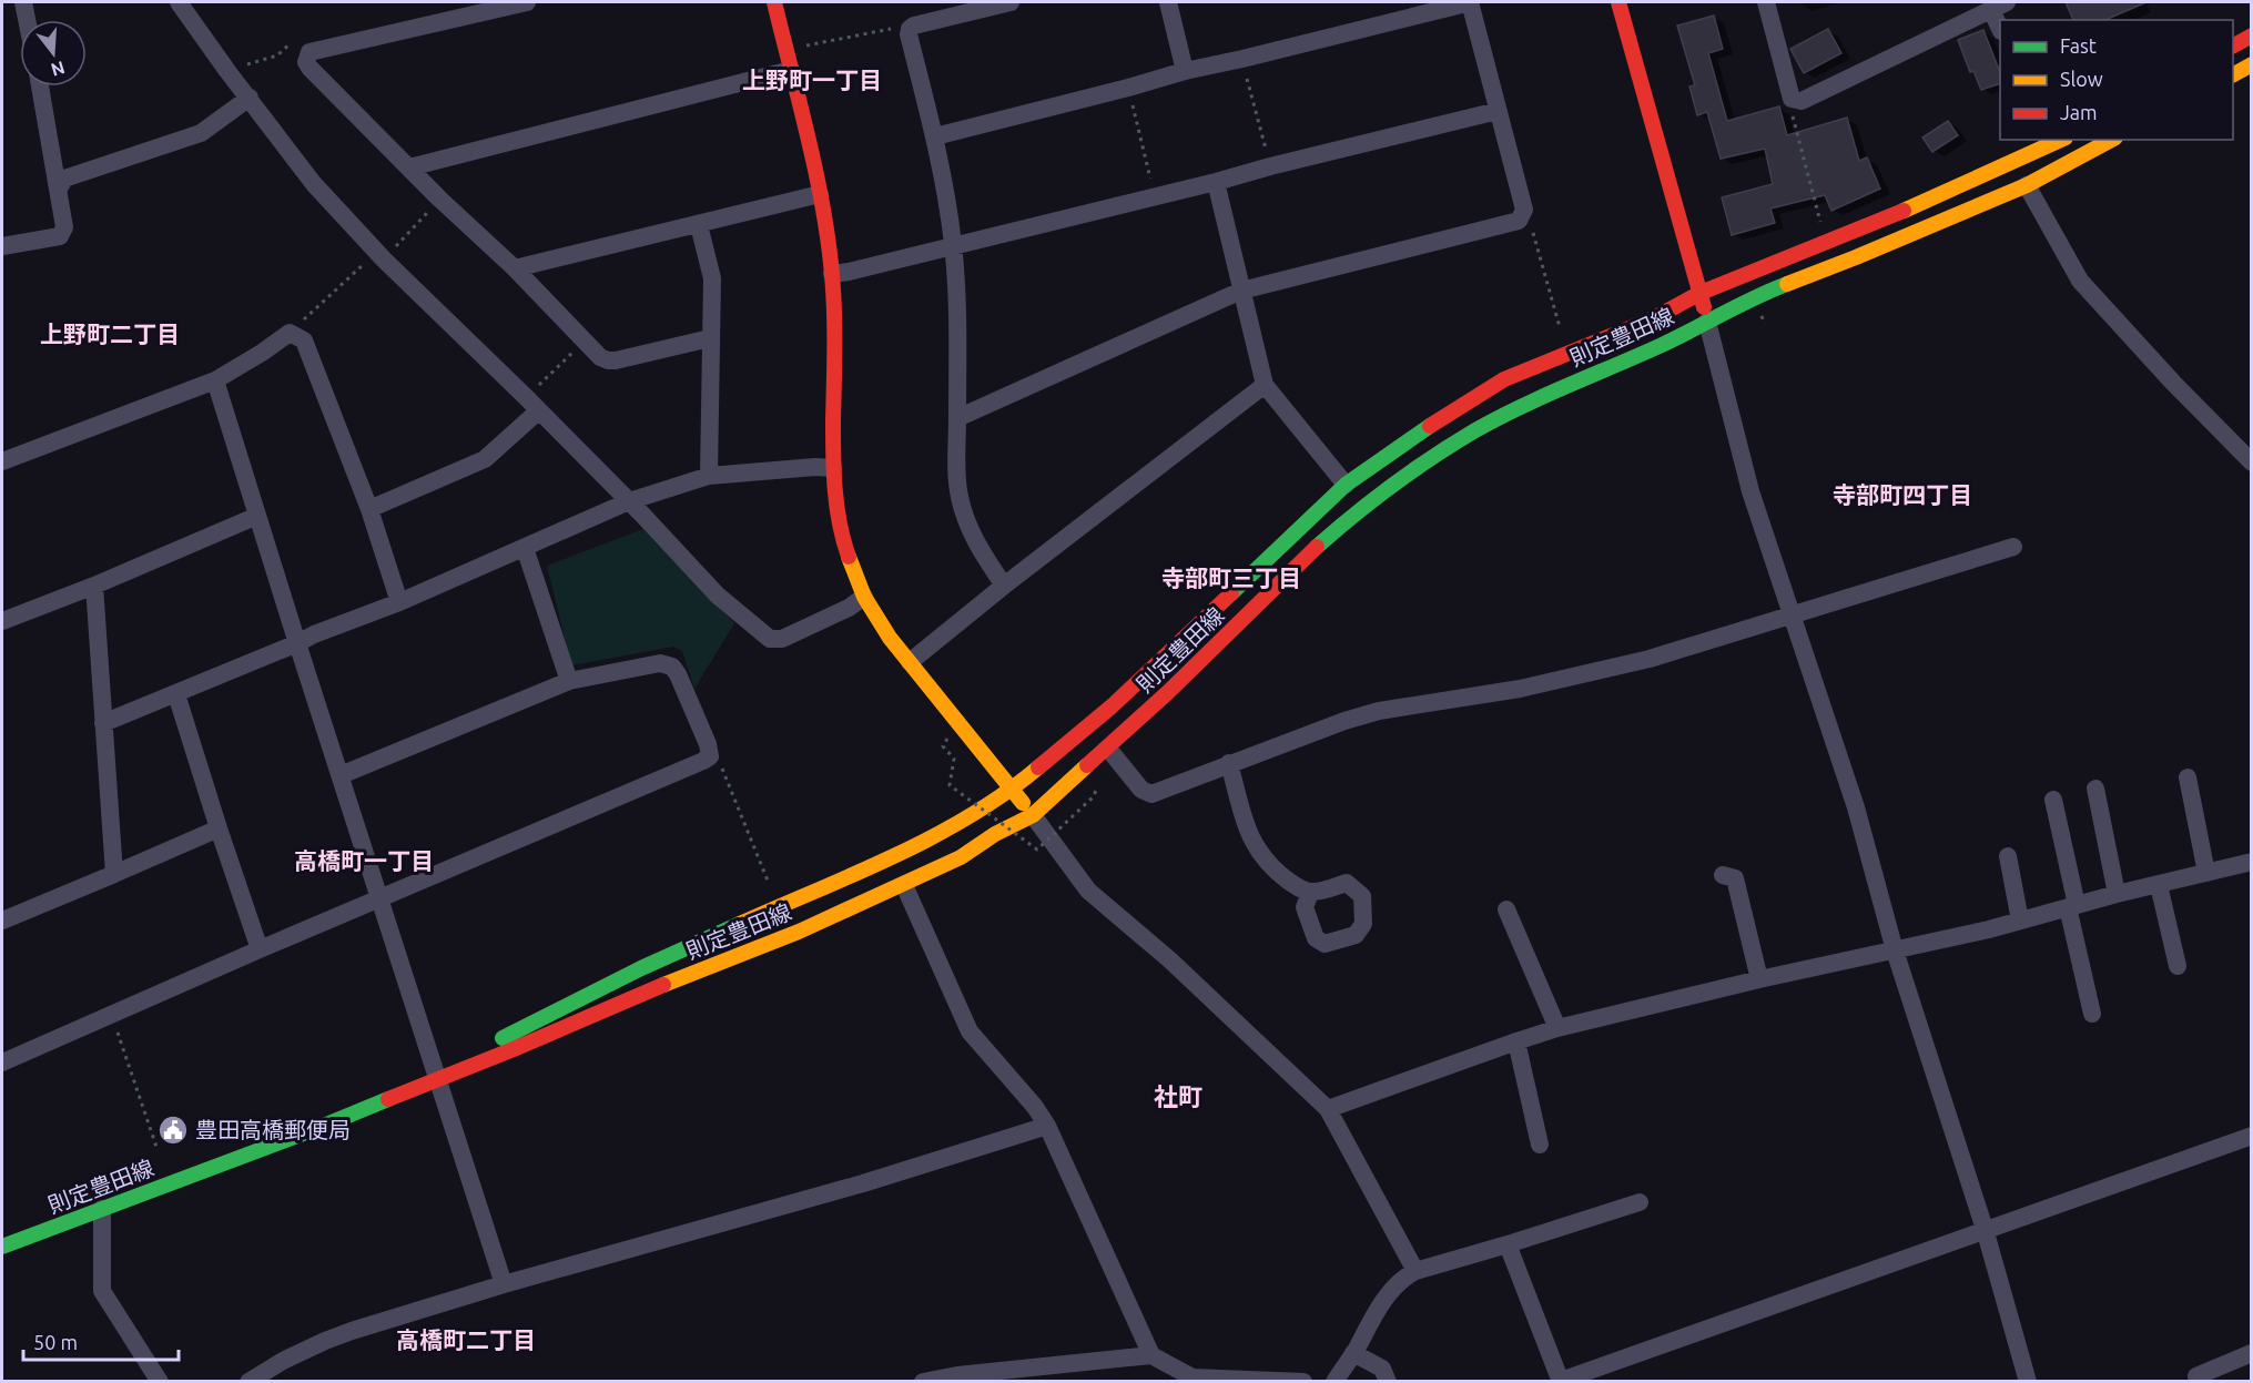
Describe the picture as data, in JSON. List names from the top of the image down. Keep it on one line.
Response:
{"streets":{"main road":["則定豊田線"]},"districts":["上野町一丁目","上野町二丁目","寺部町四丁目","寺部町三丁目","高橋町一丁目","社町","高橋町二丁目"],"places":{"public building":["豊田高橋郵便局"]},"legend":["Fast","Slow","Jam"],"scale_bar":"50 m","north":"bottom"}
